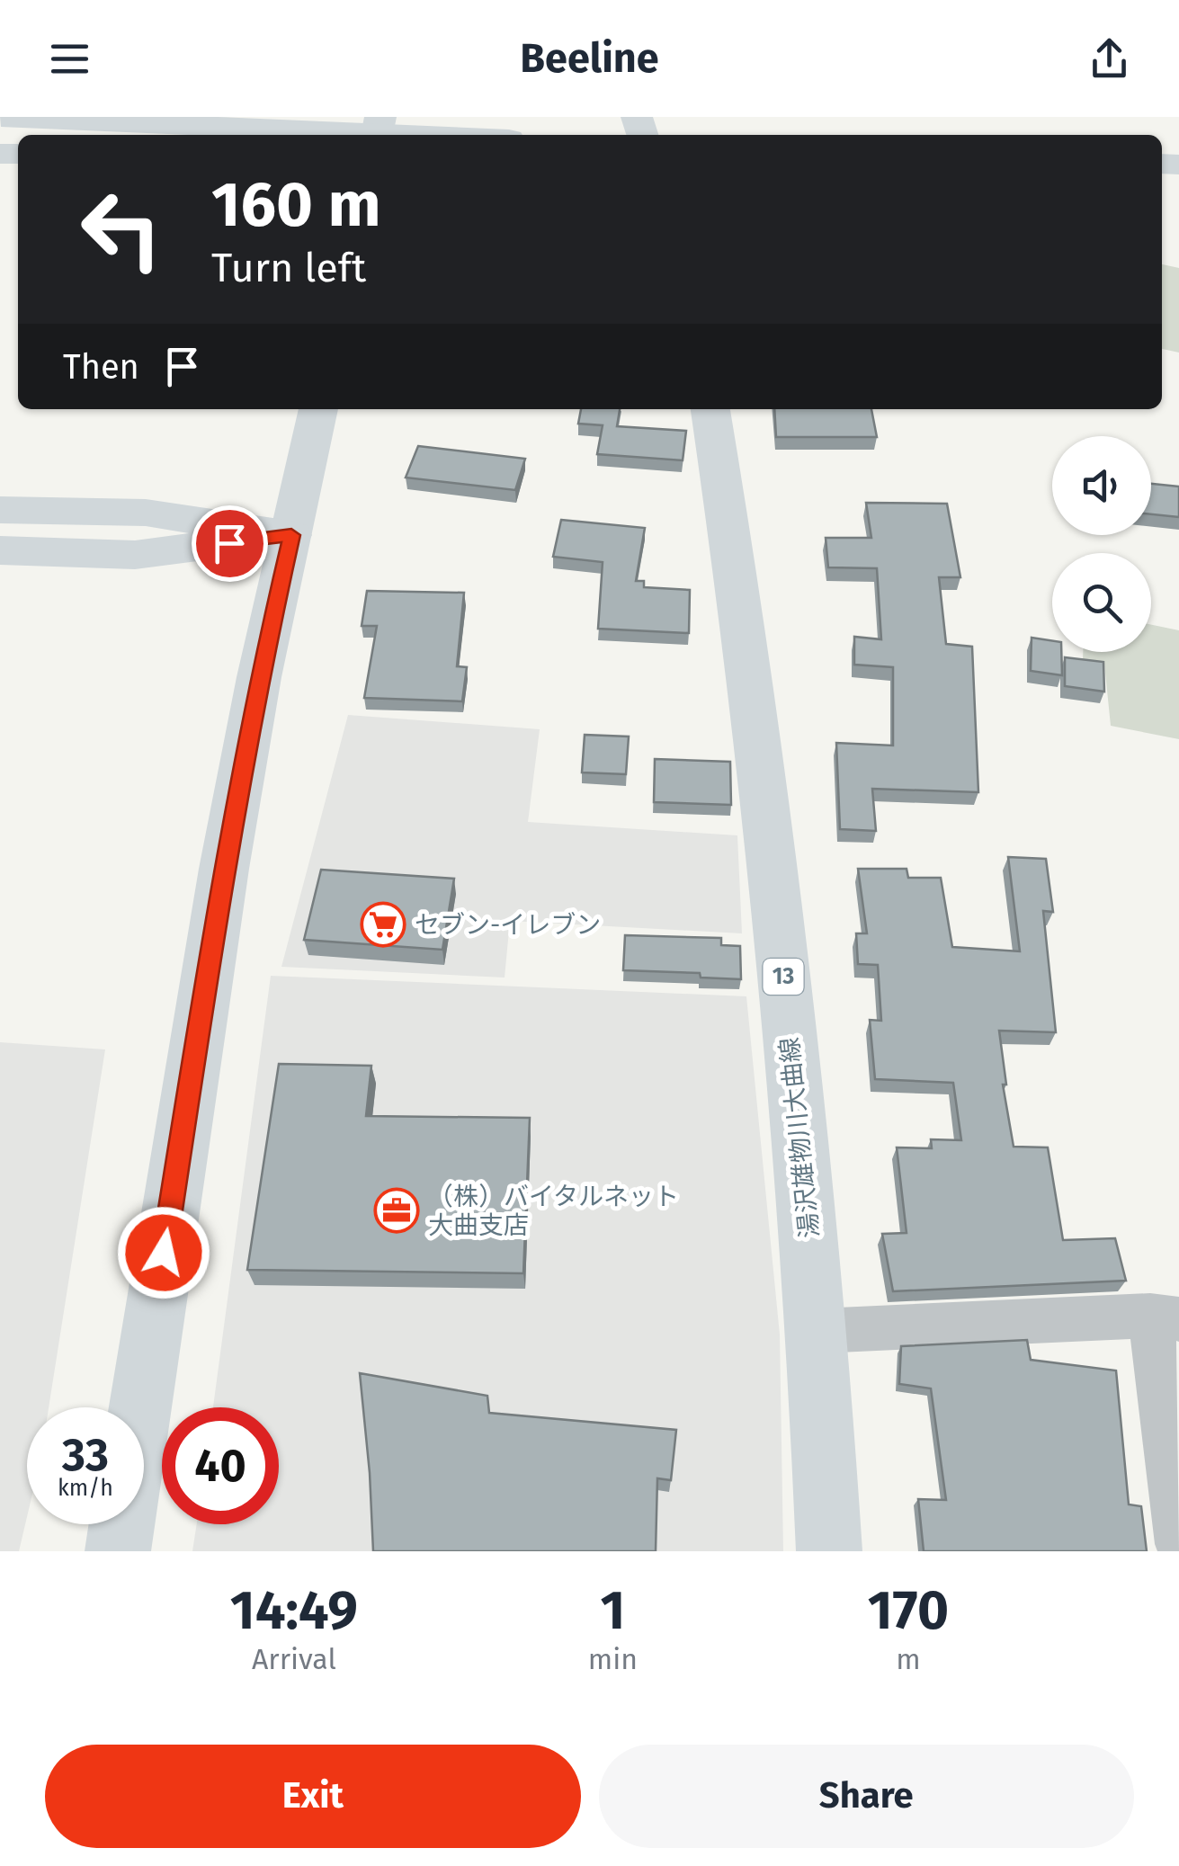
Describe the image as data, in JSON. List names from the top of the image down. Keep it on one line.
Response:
{"streets":{"main road":["13","湯沢雄物川大曲線"]},"places":{"supermarket":["セブン-イレブン"],"office":["（株）バイタルネット 大曲支店"]},"page":{"header":"Beeline","turn":["160 m","Turn left"],"then":"Then","speed":"33 km/h","limit":"40","eta":["14:49","Arrival","1","min","170","m"],"buttons":["Exit","Share"]}}
